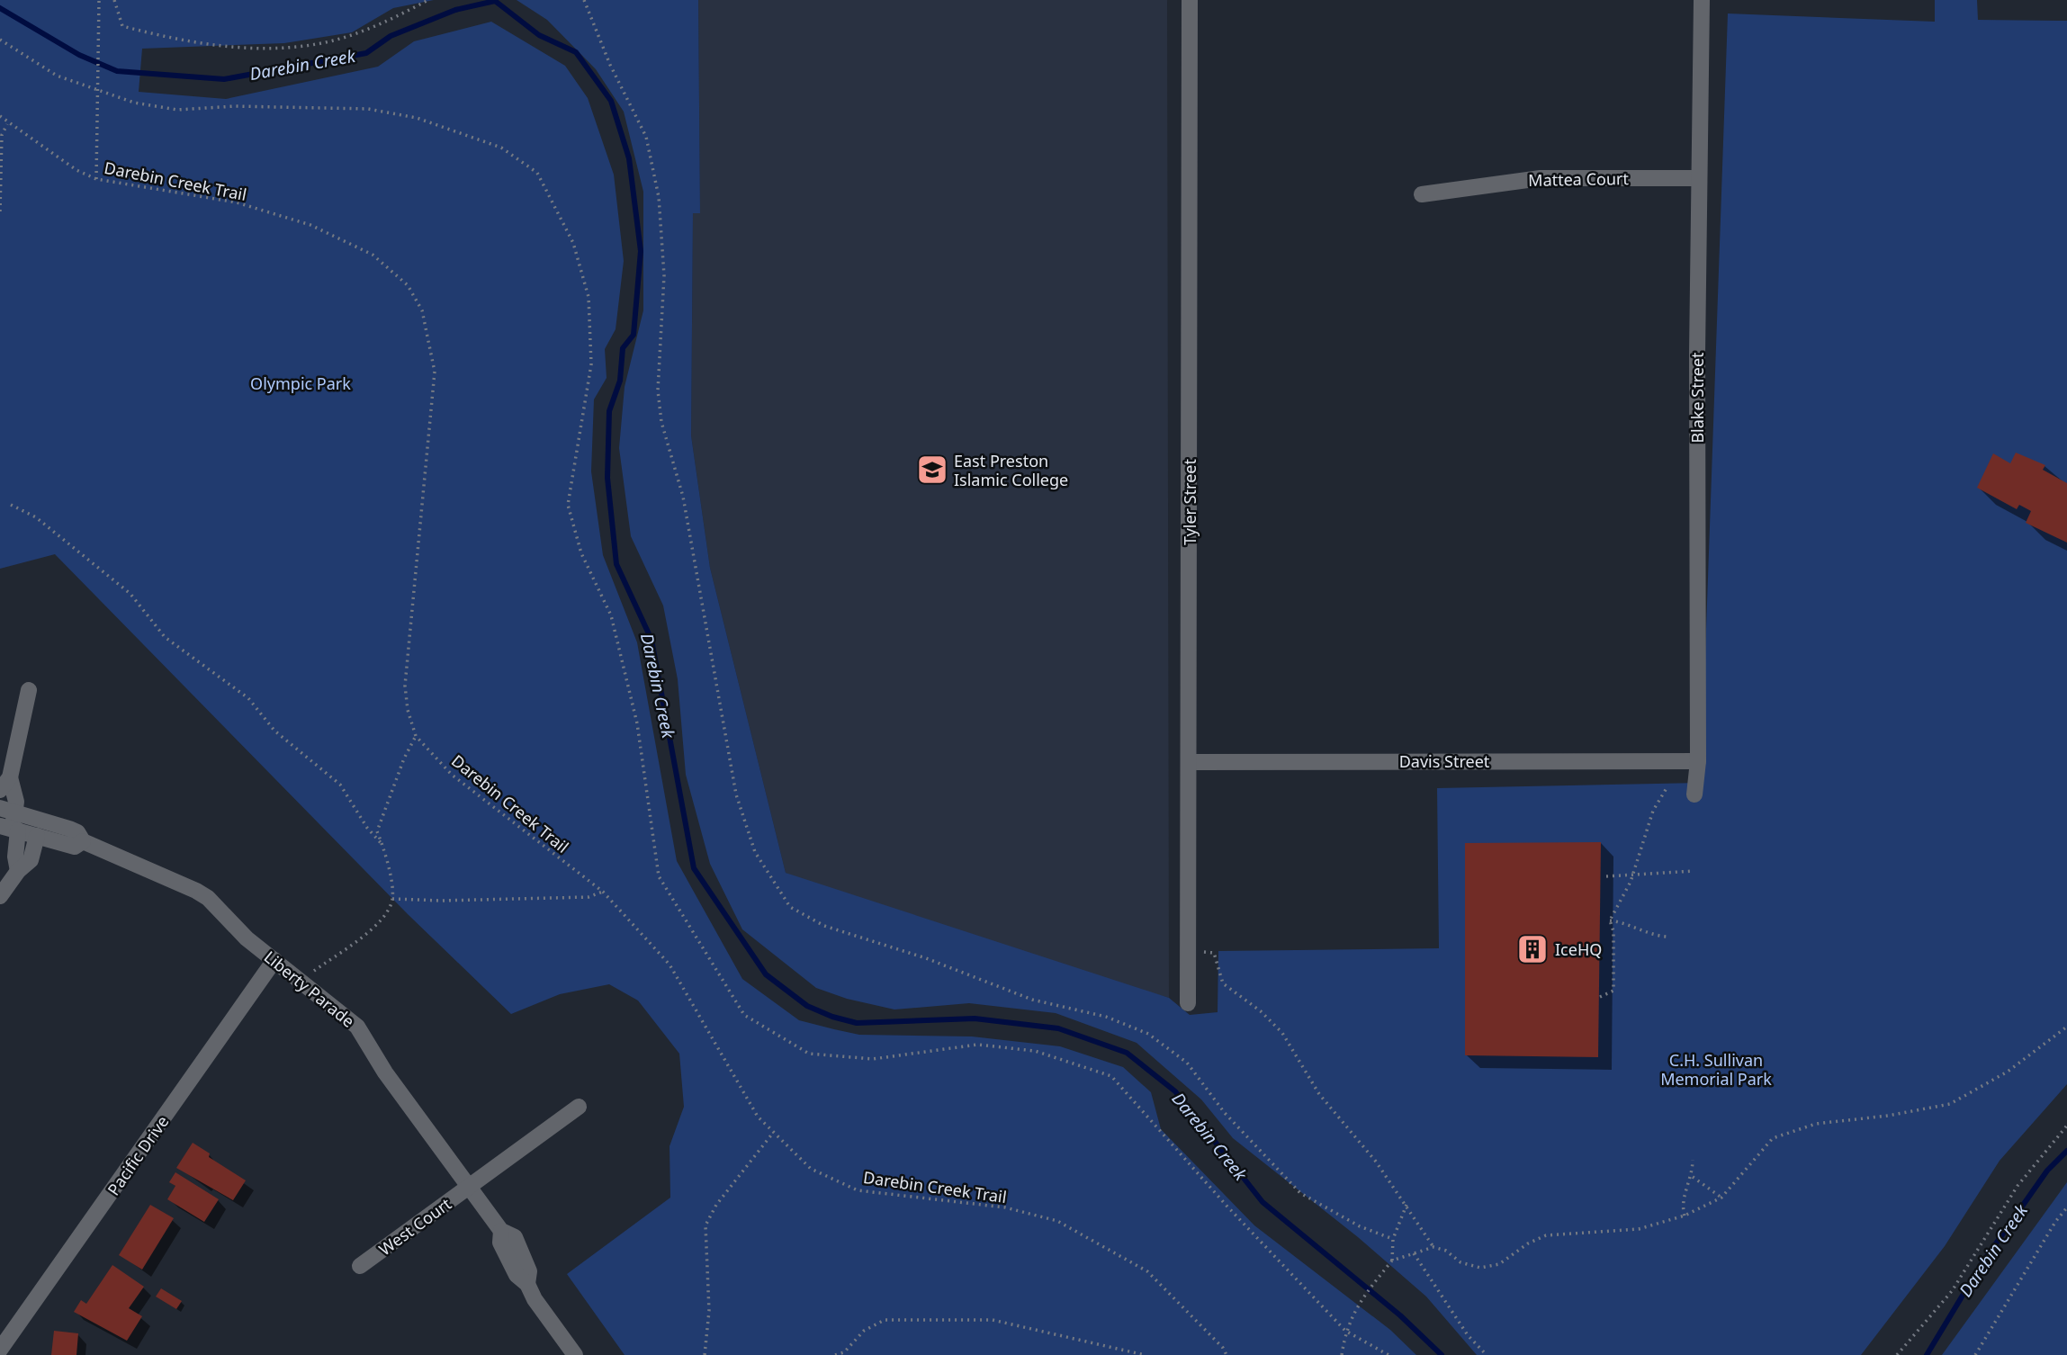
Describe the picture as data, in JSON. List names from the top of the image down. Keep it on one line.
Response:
{"streets":{"street":["Mattea Court","Blake Street","Tyler Street","Davis Street","Liberty Parade","Pacific Drive","West Court"],"path":["Darebin Creek Trail"]},"crossings":[["Mattea Court","Blake Street"],["Blake Street","Davis Street"],["Tyler Street","Davis Street"],["Liberty Parade","Pacific Drive"],["Liberty Parade","West Court"]],"water":["Darebin Creek"],"parks":["Olympic Park","C.H. Sullivan Memorial Park"],"places":{"school or university":["East Preston Islamic College"],"building":["IceHQ"]}}
